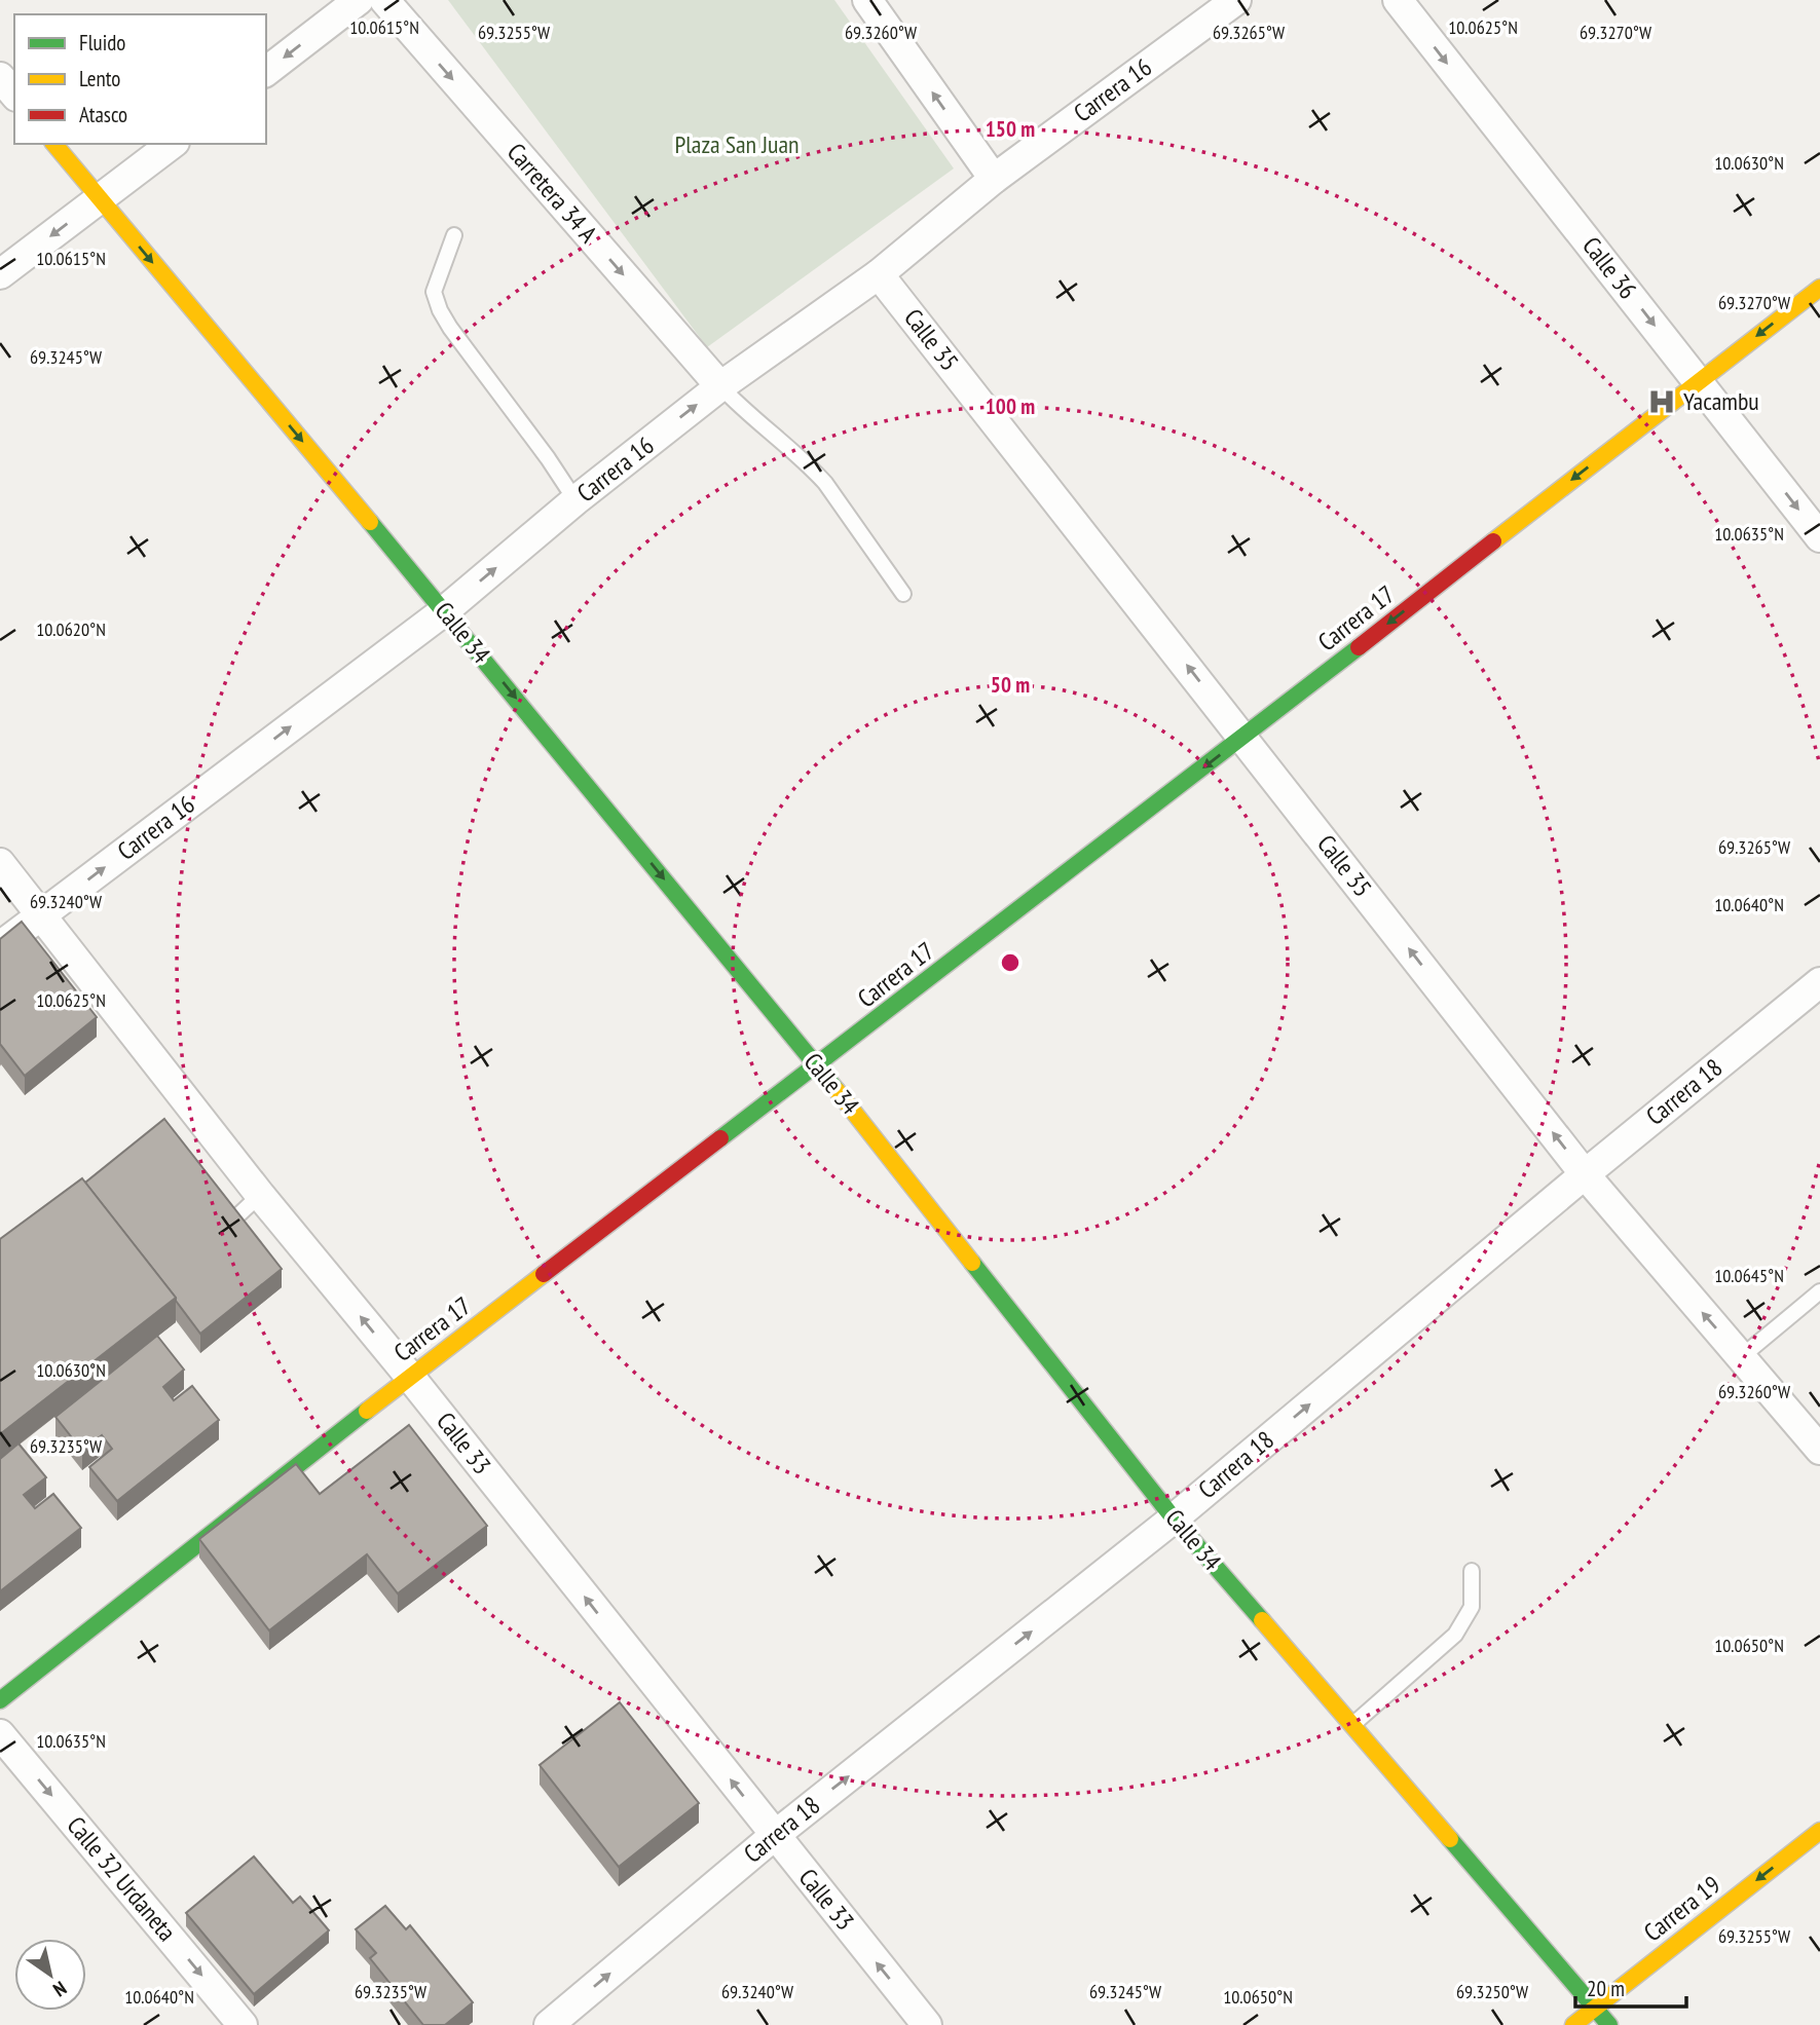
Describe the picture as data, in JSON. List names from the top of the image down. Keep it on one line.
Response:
{"streets":{"street":["Carrera 16","Carretera 34 A","Calle 36","Calle 35","Carrera 17","Calle 34","Carrera 18","Calle 33","Calle 32 Urdaneta","Carrera 19"]},"crossings":[["Carrera 16","Carretera 34 A"],["Carrera 16","Calle 35"],["Carrera 16","Calle 34"],["Carrera 16","Calle 33"],["Calle 36","Carrera 17"],["Calle 35","Carrera 17"],["Calle 35","Carrera 18"],["Carrera 17","Calle 34"],["Carrera 17","Calle 33"],["Calle 34","Carrera 18"],["Calle 34","Carrera 19"],["Carrera 18","Calle 33"]],"one_way":["Carrera 16","Carretera 34 A","Calle 36","Calle 35","Carrera 17","Calle 34","Carrera 18","Calle 33","Calle 32 Urdaneta","Carrera 19"],"parks":["Plaza San Juan"],"places":{"hospital":["Yacambu"]},"legend":["Fluido","Lento","Atasco"],"scale_bar":"20 m","north":"bottom right","coordinates":["10.0615°N","10.0625°N","69.3265°W","69.3270°W","69.3255°W","69.3260°W","10.0630°N","69.3245°W","10.0635°N","10.0620°N","69.3240°W","10.0640°N","10.0645°N","69.3235°W","10.0650°N","69.3250°W"],"rings":["150 m","100 m","50 m"]}
